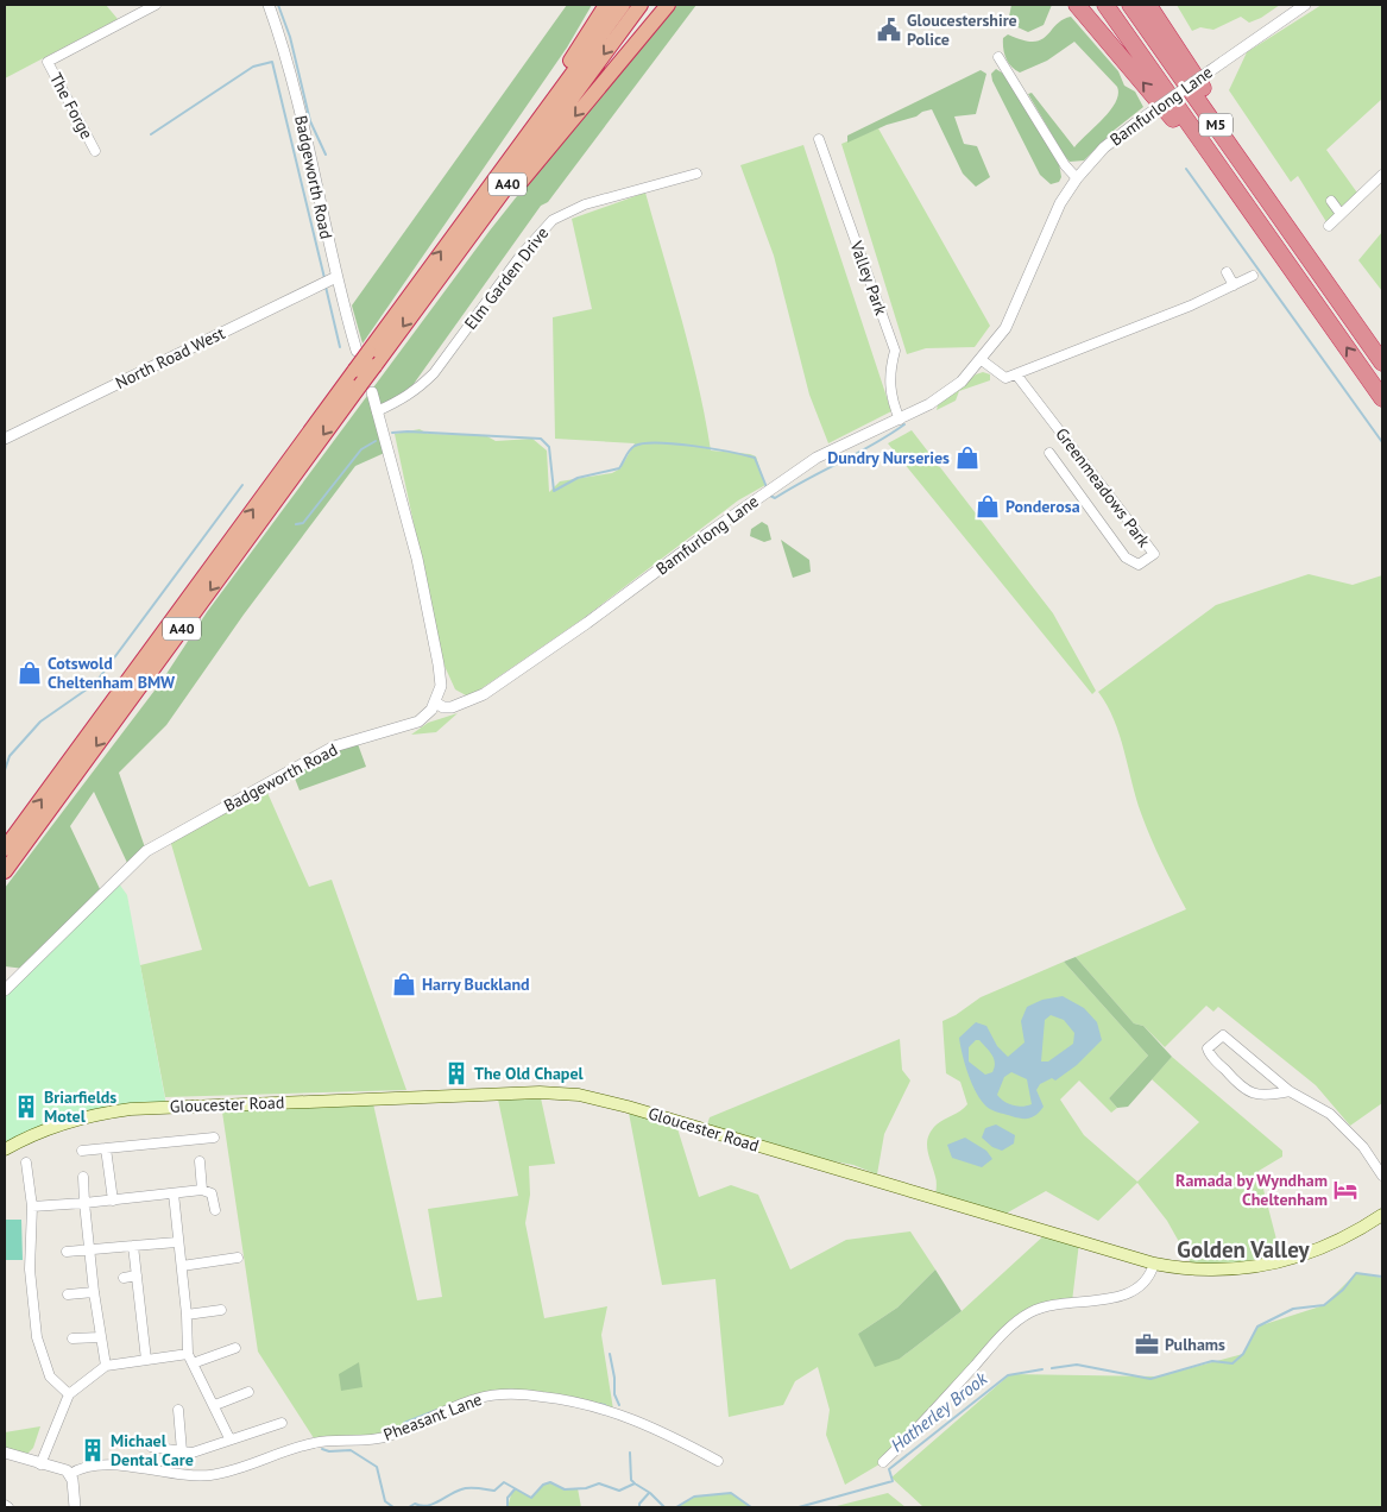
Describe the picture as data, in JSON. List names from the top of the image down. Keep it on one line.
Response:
{"streets":{"highway":["M5","A40"],"main road":["Gloucester Road"],"street":["The Forge","Bamfurlong Lane","Badgeworth Road","Elm Garden Drive","Valley Park","North Road West","Greenmeadows Park","Pheasant Lane"]},"crossings":[["Bamfurlong Lane","Badgeworth Road"],["Bamfurlong Lane","Valley Park"],["Badgeworth Road","A40"],["Badgeworth Road","North Road West"]],"districts":["Golden Valley"],"water":["Hatherley Brook"],"places":{"public building":["Gloucestershire Police"],"shop":["Dundry Nurseries","Ponderosa","Cotswold Cheltenham BMW","Harry Buckland"],"building":["The Old Chapel","Briarfields Motel","Michael Dental Care"],"hotel":["Ramada by Wyndham Cheltenham"],"office":["Pulhams"]}}
